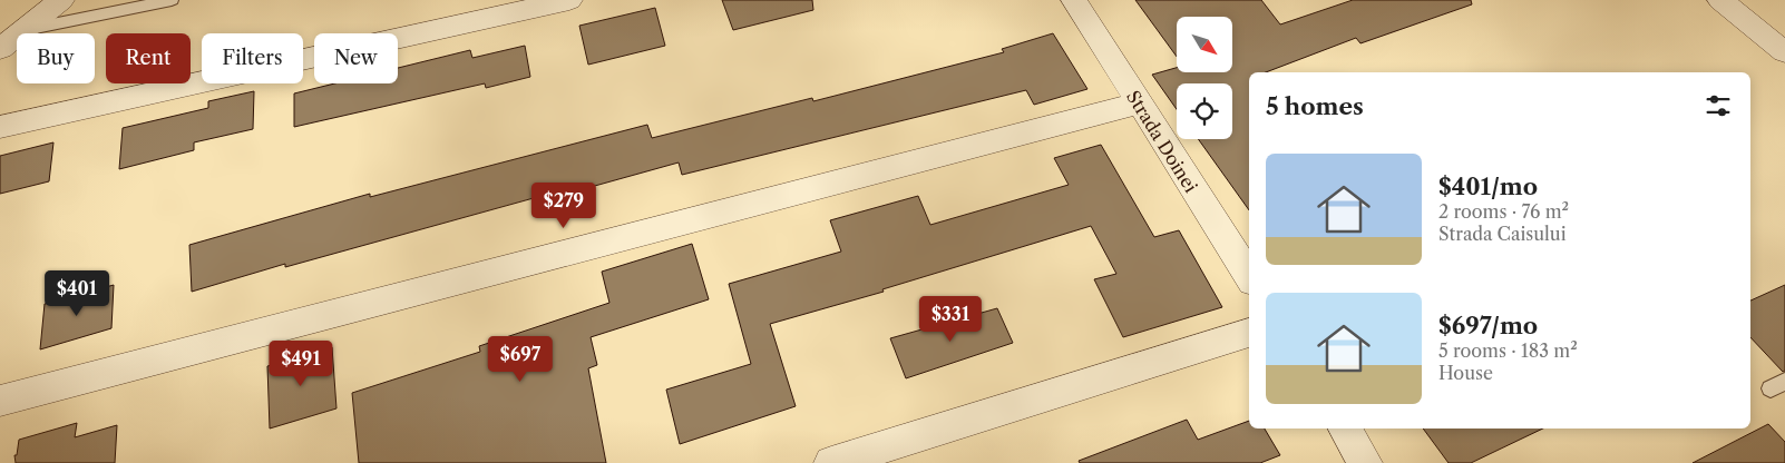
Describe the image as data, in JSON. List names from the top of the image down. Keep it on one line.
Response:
{"streets":{"street":["Strada Doinei"]},"north":"bottom right","page":{"chip":["Buy","Rent","Filters","New"],"heading":"5 homes","list":[{"name":"$401/mo","note":"2 rooms · 76 m² · Strada Caisului"},{"name":"$697/mo","note":"5 rooms · 183 m² · House"}],"price":["$279","$401","$331","$697","$491"]}}
